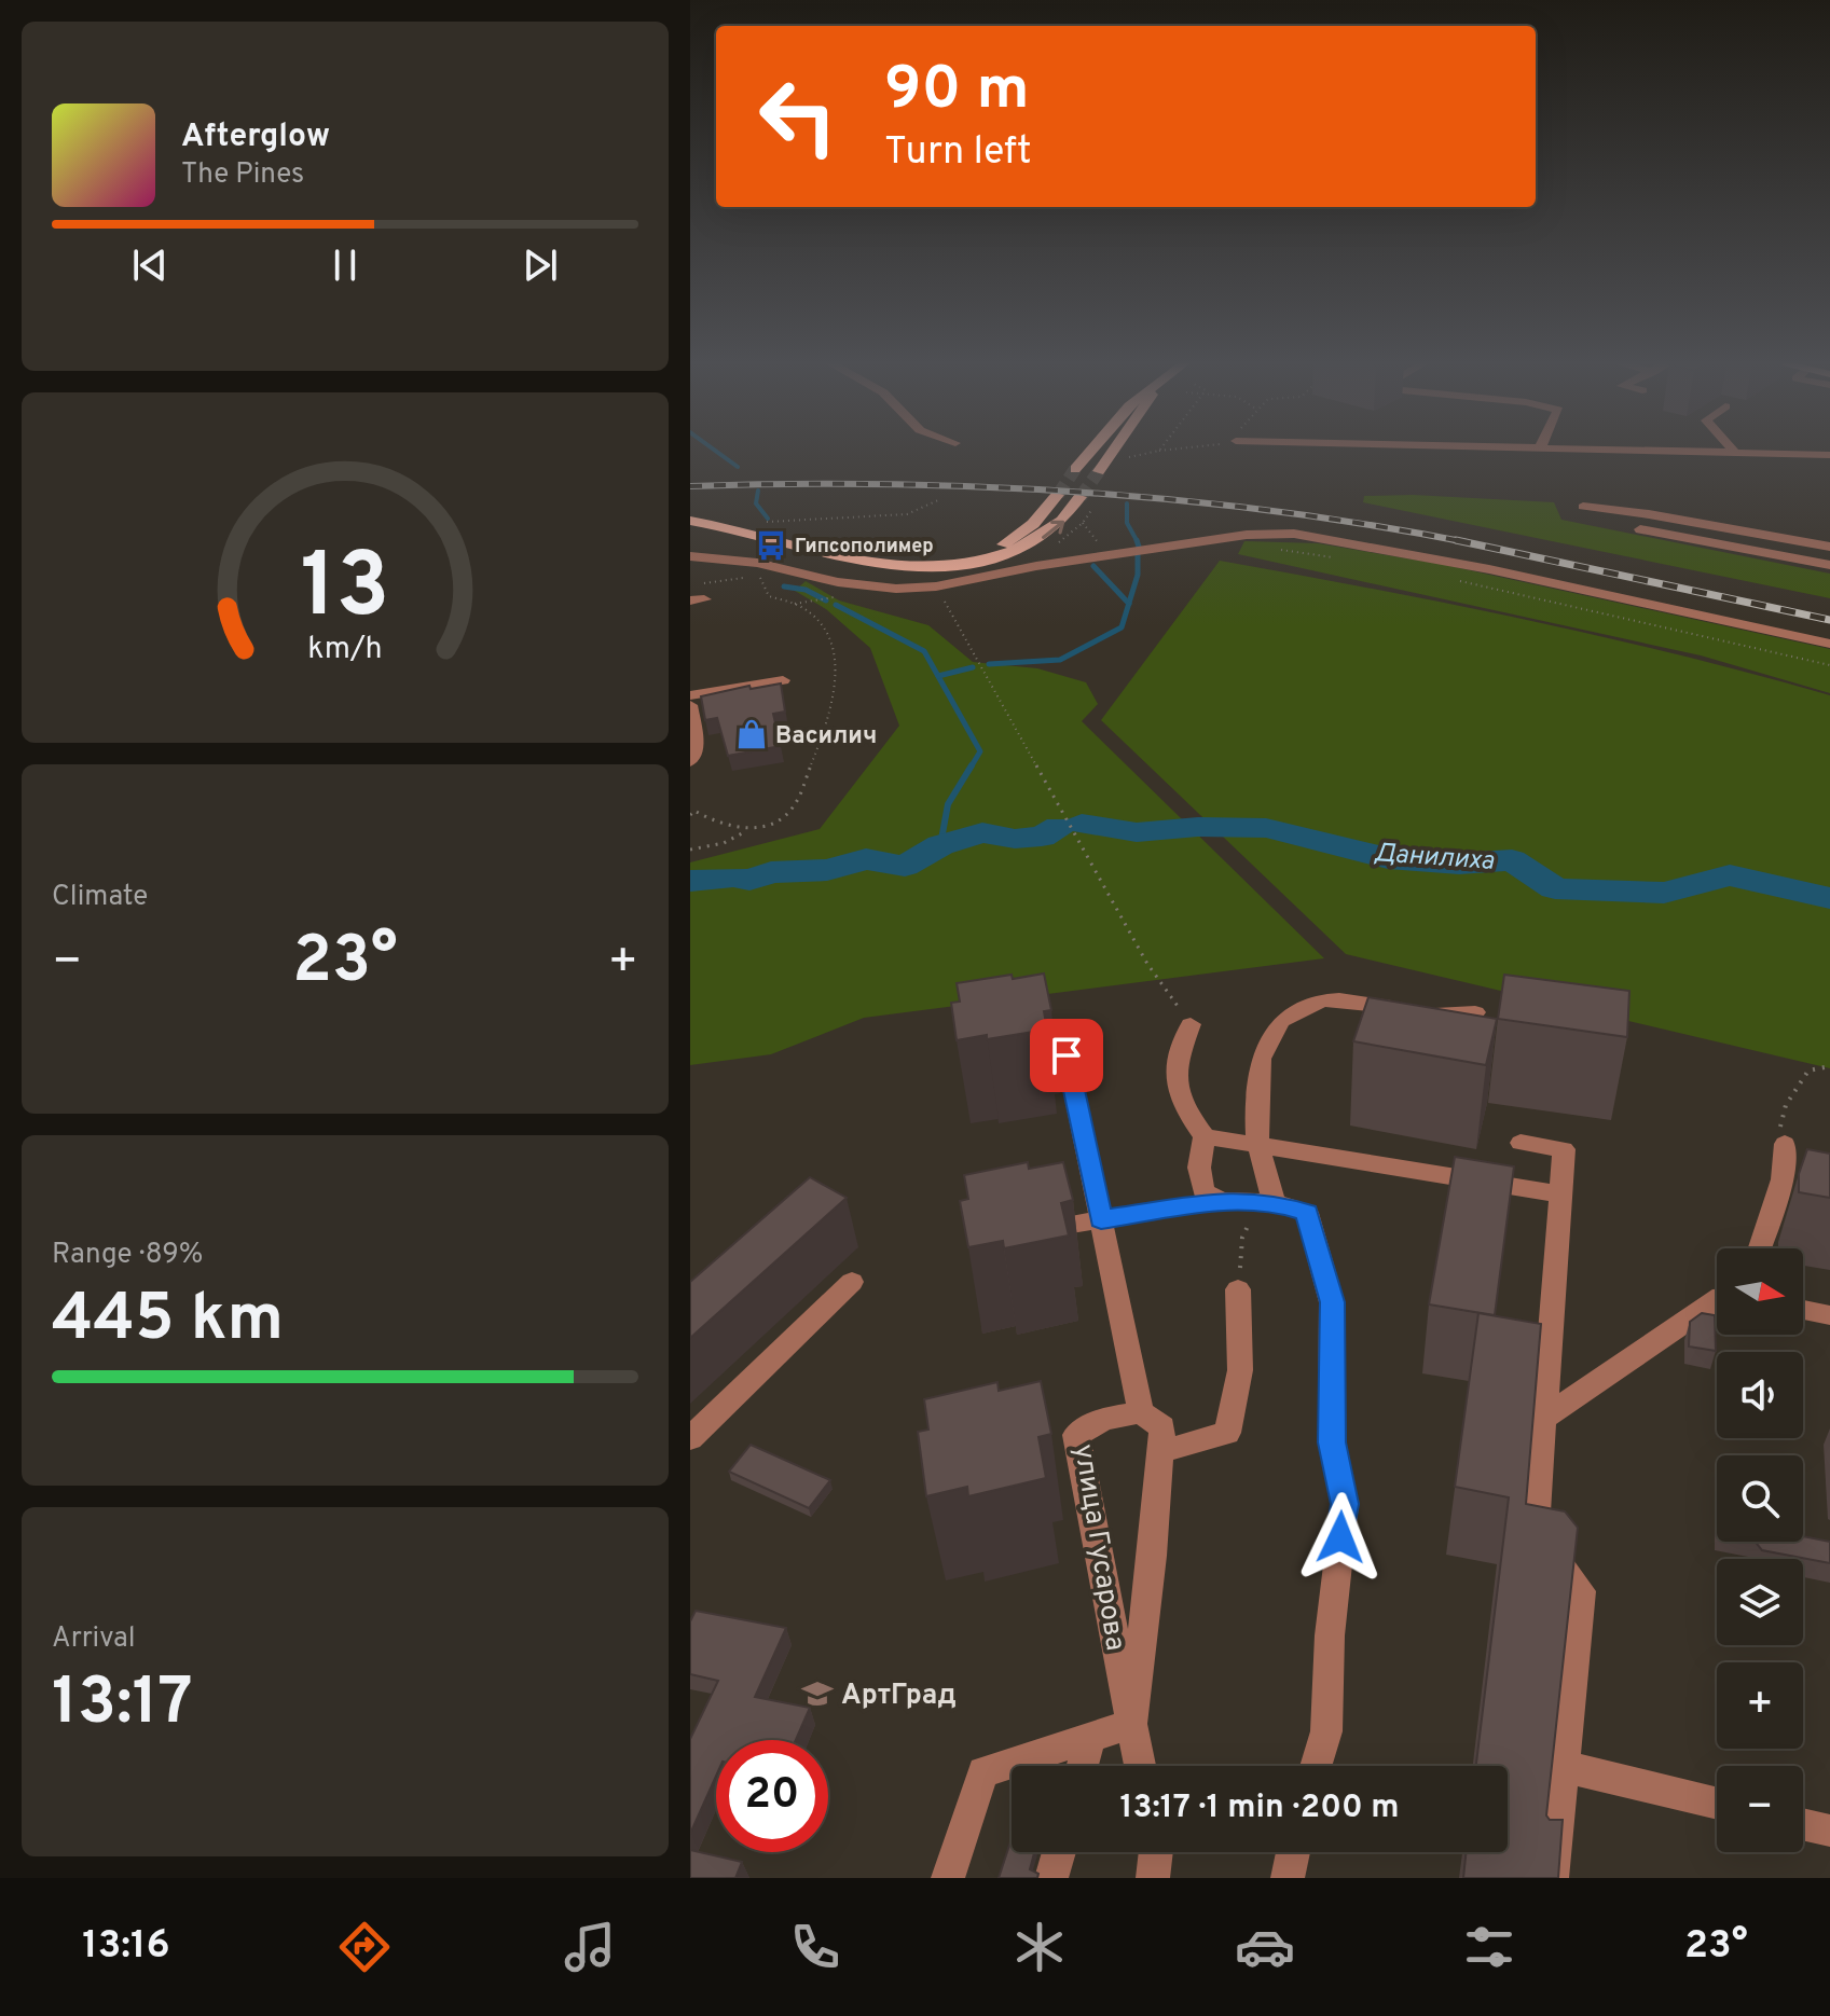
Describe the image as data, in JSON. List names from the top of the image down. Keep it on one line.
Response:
{"streets":{"street":["улица Гусарова"]},"water":["Данилиха"],"places":{"bus stop":["Гипсополимер"],"shop":["Василич"],"school or university":["АртГрад"]},"north":"right","page":{"turn":["90 m","Turn left"],"song":["Afterglow","The Pines"],"tile":["Climate",["Range · 89%","445 km"],["Arrival","13:17"]],"heat":["−","23°","+"],"map_buttons":["+","−"],"limit":"20","trip":"13:17 · 1 min · 200 m","tabs":["13:16","23°"],"gauge":["13","km/h"]}}
